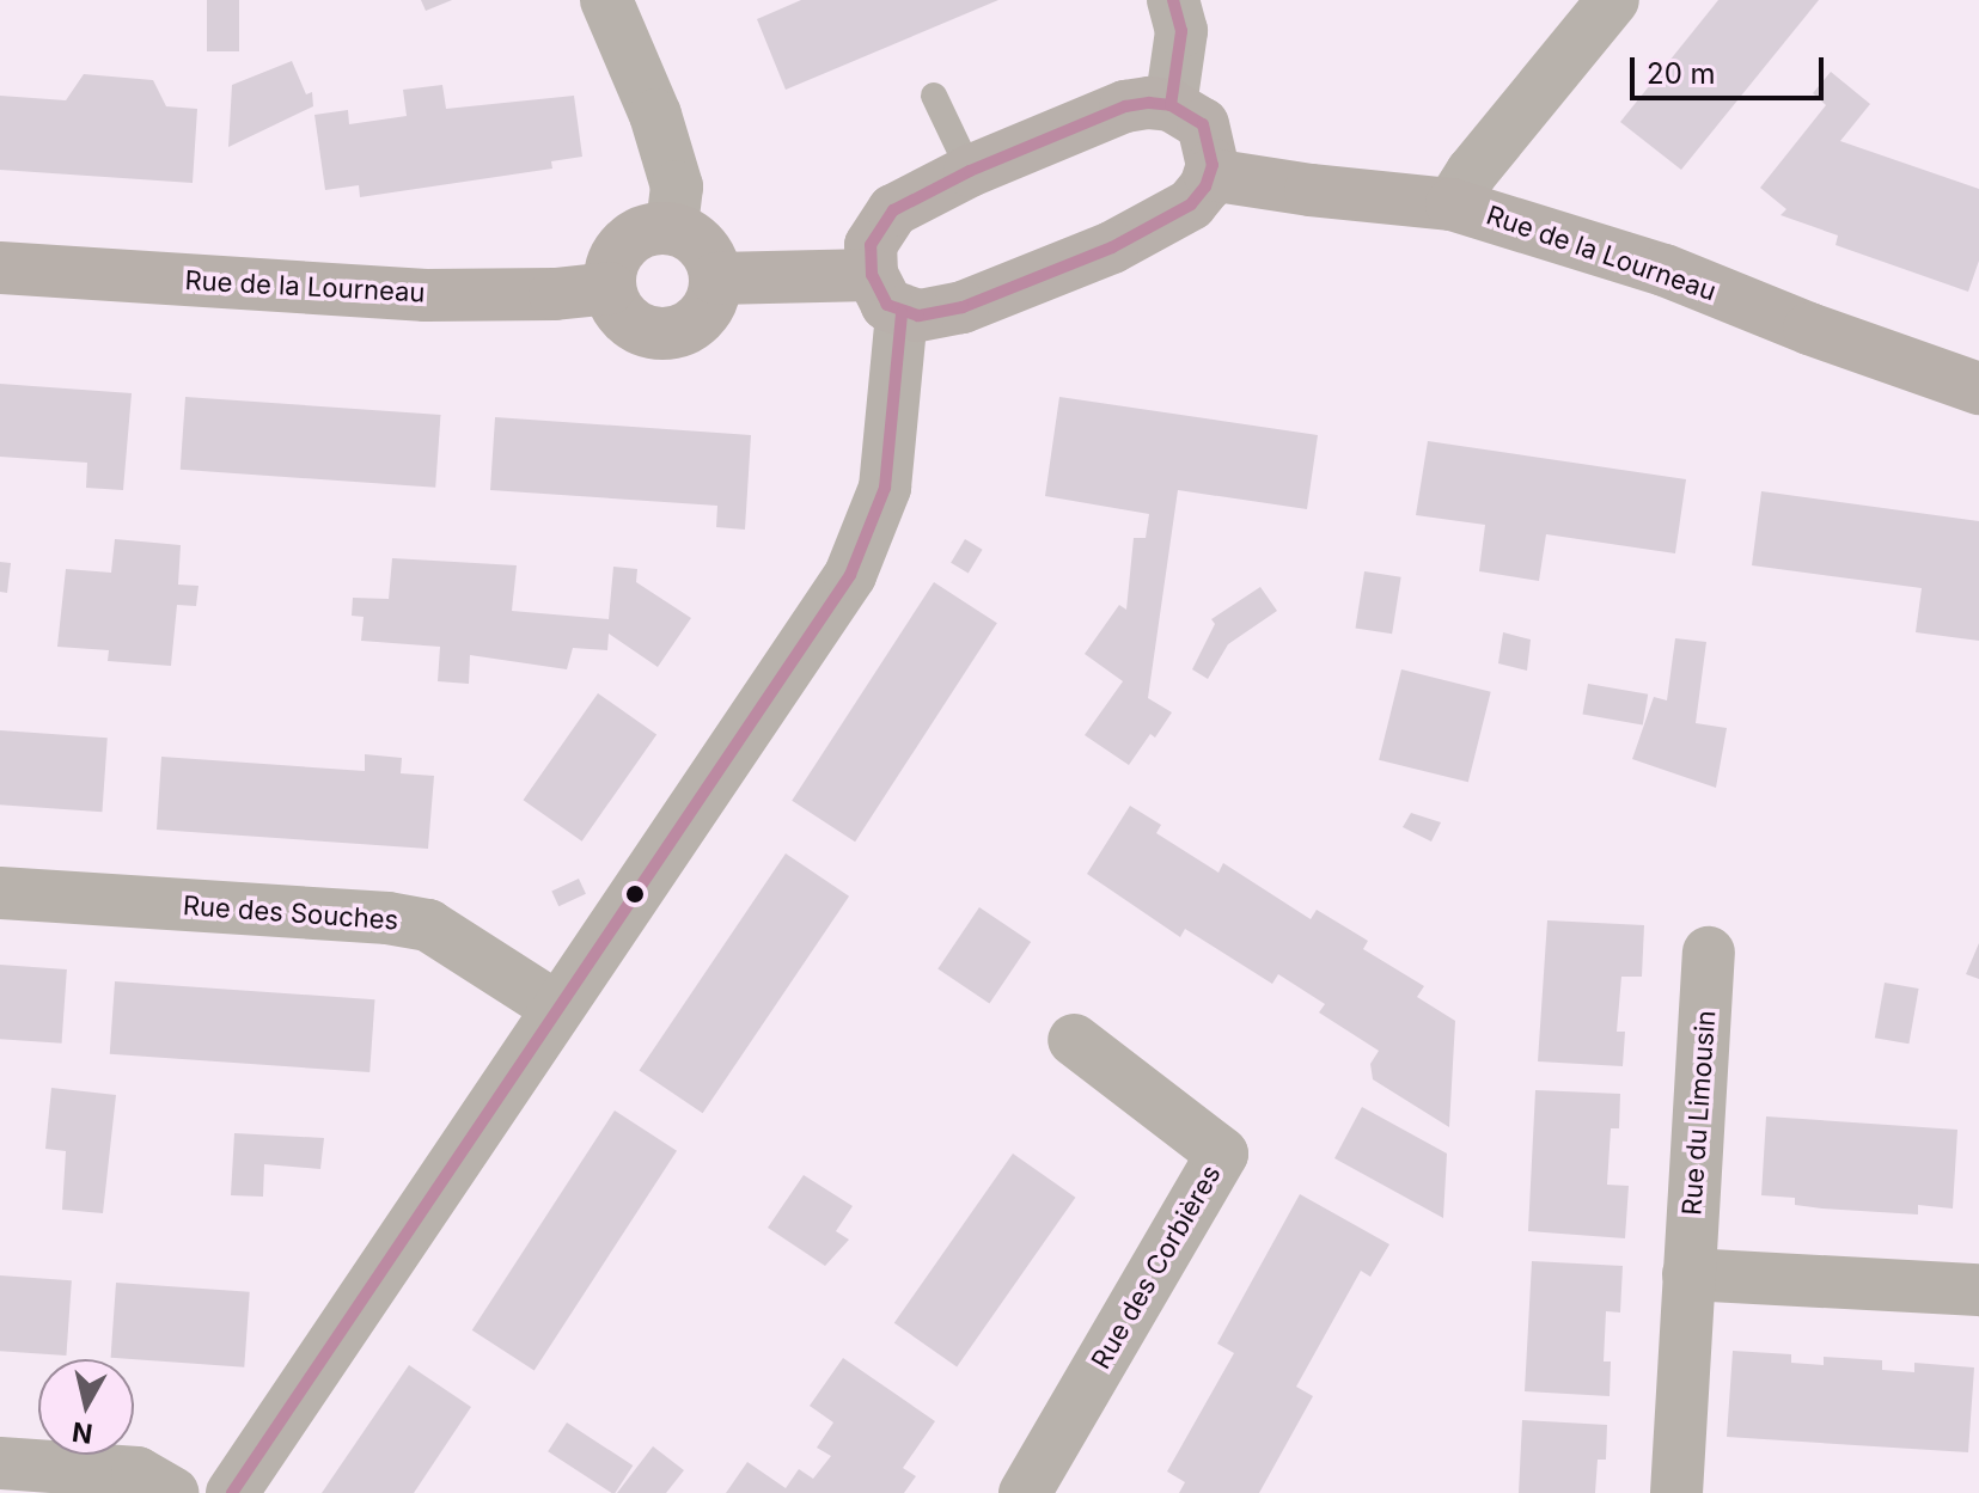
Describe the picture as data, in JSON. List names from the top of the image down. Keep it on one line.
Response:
{"streets":{"street":["Rue de la Lourneau","Rue des Souches","Rue du Limousin","Rue des Corbières"]},"scale_bar":"20 m","north":"bottom"}
